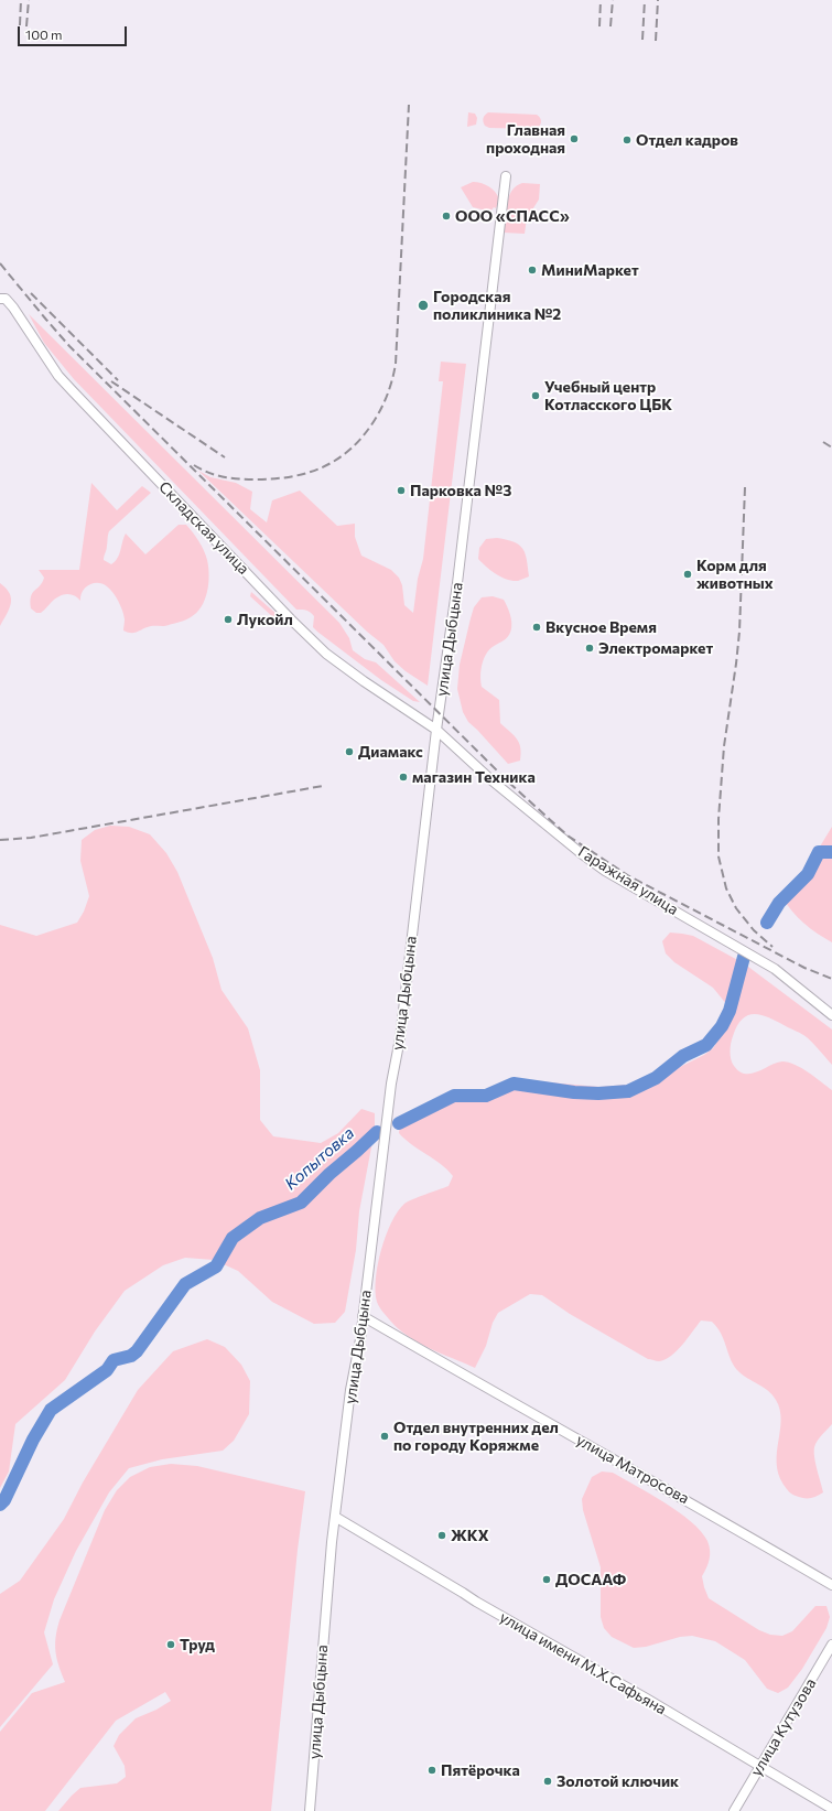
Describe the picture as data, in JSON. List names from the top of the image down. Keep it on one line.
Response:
{"streets":{"street":["Складская улица","улица Дыбцына","Гаражная улица","улица Матросова","улица имени М.Х.Сафьяна","улица Кутузова"]},"crossings":[["Складская улица","улица Дыбцына"],["Складская улица","Гаражная улица"],["улица Дыбцына","Гаражная улица"],["улица Дыбцына","улица Матросова"],["улица Дыбцына","улица имени М.Х.Сафьяна"],["улица имени М.Х.Сафьяна","улица Кутузова"]],"water":["Копытовка"],"places":["Главная проходная","Отдел кадров","ООО «СПАСС»","MиниMаркет","Городская поликлиника №2","Учебный центр Котласского ЦБК","Парковка №3","Корм для животных","Лукойл","Вкусное Время","Электромаркет","Диамакс","магазин Техника","Отдел внутренних дел по городу Коряжме","ЖКХ","ДОСААФ","Труд","Пятёрочка","Золотой ключик"],"scale_bar":"100 m"}
